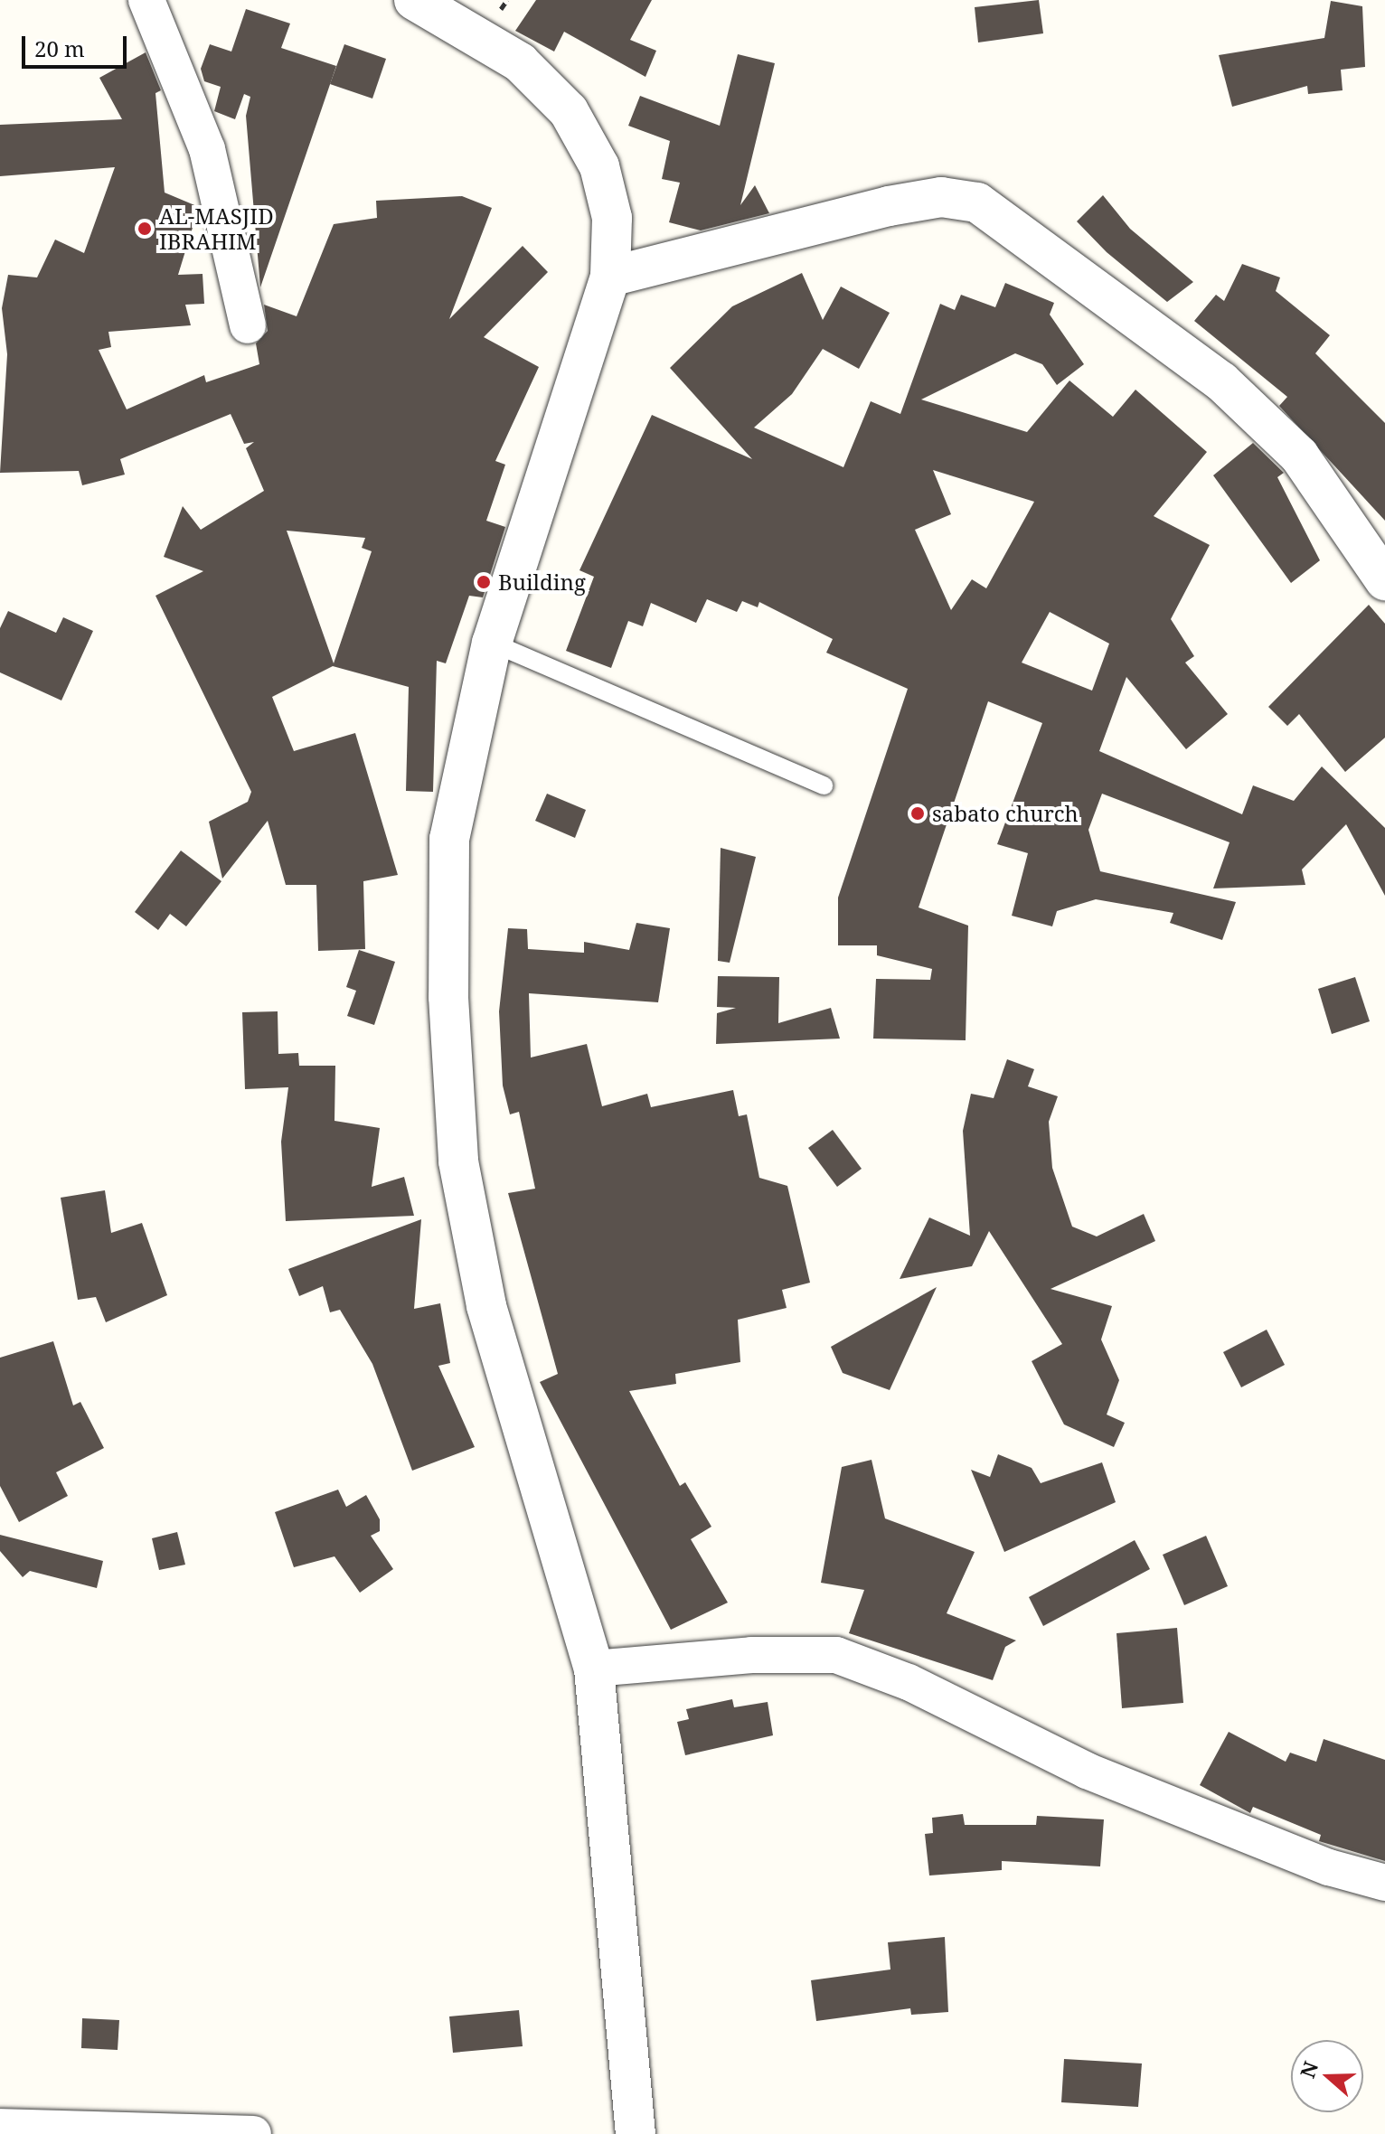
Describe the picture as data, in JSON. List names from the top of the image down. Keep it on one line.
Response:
{"places":["AL-MASJID IBRAHIM","Building","sabato church"],"scale_bar":"20 m","north":"left"}
